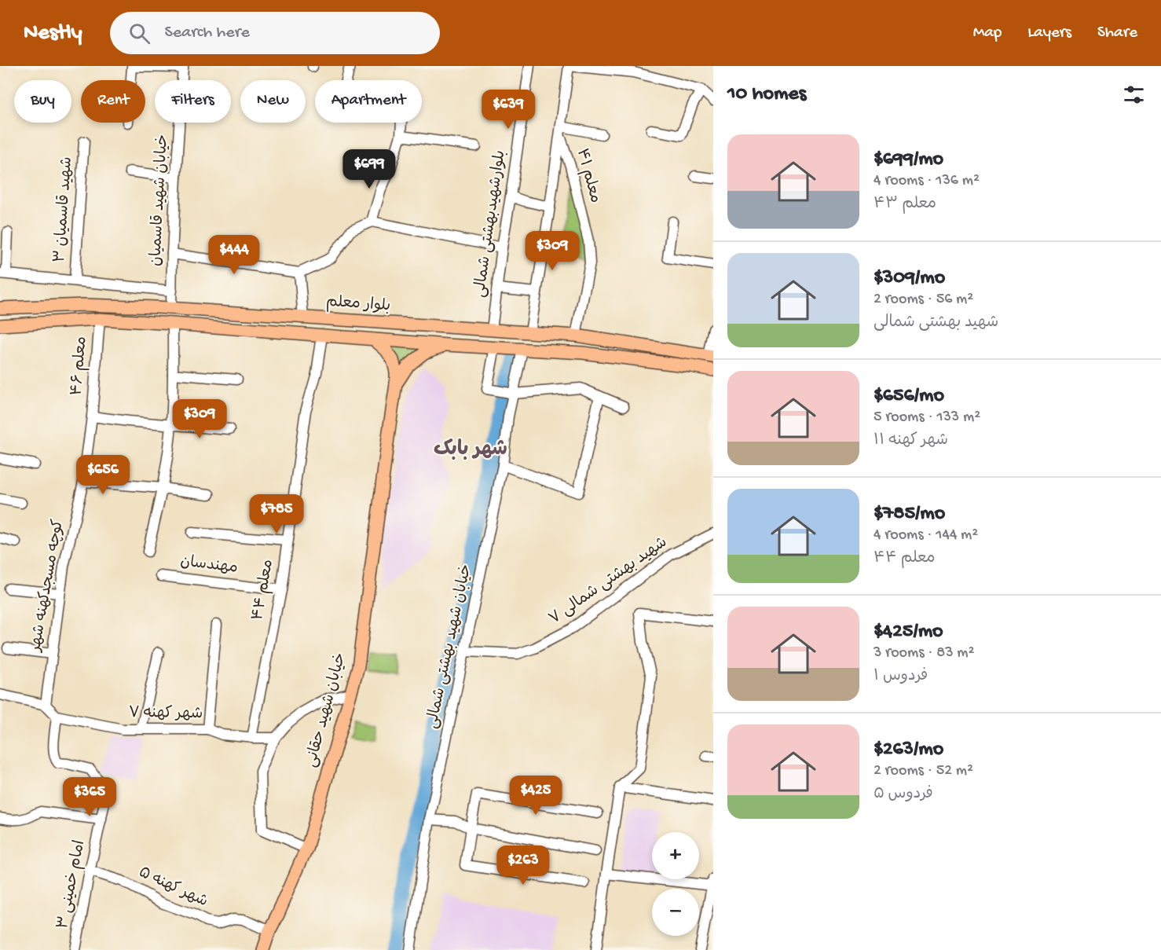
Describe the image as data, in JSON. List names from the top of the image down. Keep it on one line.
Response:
{"streets":{"main road":["بلوار معلم","خیابان شهید حقانی"],"street":["معلم ۴۱","خیابان شهید قاسمیان","شهید قاسمیان ۳","بلوارشهیدبهشتی شمالی","معلم ۴۶","مهندسان","شهید بهشتی شمالی ۷","کوچه مسجدکهنه شهر","معلم ۴۴","خیابان شهید بهشتی شمالی","شهر کهنه ۷","امام خمینی ۳","شهر کهنه ۵"]},"crossings":[["معلم ۴۱","بلوار معلم"],["خیابان شهید قاسمیان","بلوار معلم"],["بلوارشهیدبهشتی شمالی","بلوار معلم"],["بلوار معلم","معلم ۴۶"],["بلوار معلم","معلم ۴۴"],["بلوار معلم","خیابان شهید بهشتی شمالی"],["معلم ۴۶","کوچه مسجدکهنه شهر"],["مهندسان","معلم ۴۴"],["شهید بهشتی شمالی ۷","خیابان شهید بهشتی شمالی"],["معلم ۴۴","شهر کهنه ۷"],["خیابان شهید حقانی","شهر کهنه ۵"],["شهر کهنه ۷","امام خمینی ۳"],["امام خمینی ۳","شهر کهنه ۵"]],"districts":["شهر بابک"],"page":{"header":"Nestly","search":"Search here","nav":["Map","Layers","Share"],"heading":"10 homes","chip":["Buy","Rent","Filters","New","Apartment"],"price":["$639","$699","$309","$444","$309","$656","$785","$425","$365","$263"],"list":[{"name":"$699/mo","note":"4 rooms · 136 m² · معلم ۴۳"},{"name":"$309/mo","note":"2 rooms · 56 m² · شهید بهشتی شمالی"},{"name":"$656/mo","note":"5 rooms · 133 m² · شهر کهنه ۱۱"},{"name":"$785/mo","note":"4 rooms · 144 m² · معلم ۴۴"},{"name":"$425/mo","note":"3 rooms · 83 m² · فردوس ۱"},{"name":"$263/mo","note":"2 rooms · 52 m² · فردوس ۵"}],"map_buttons":["+","−"]}}
